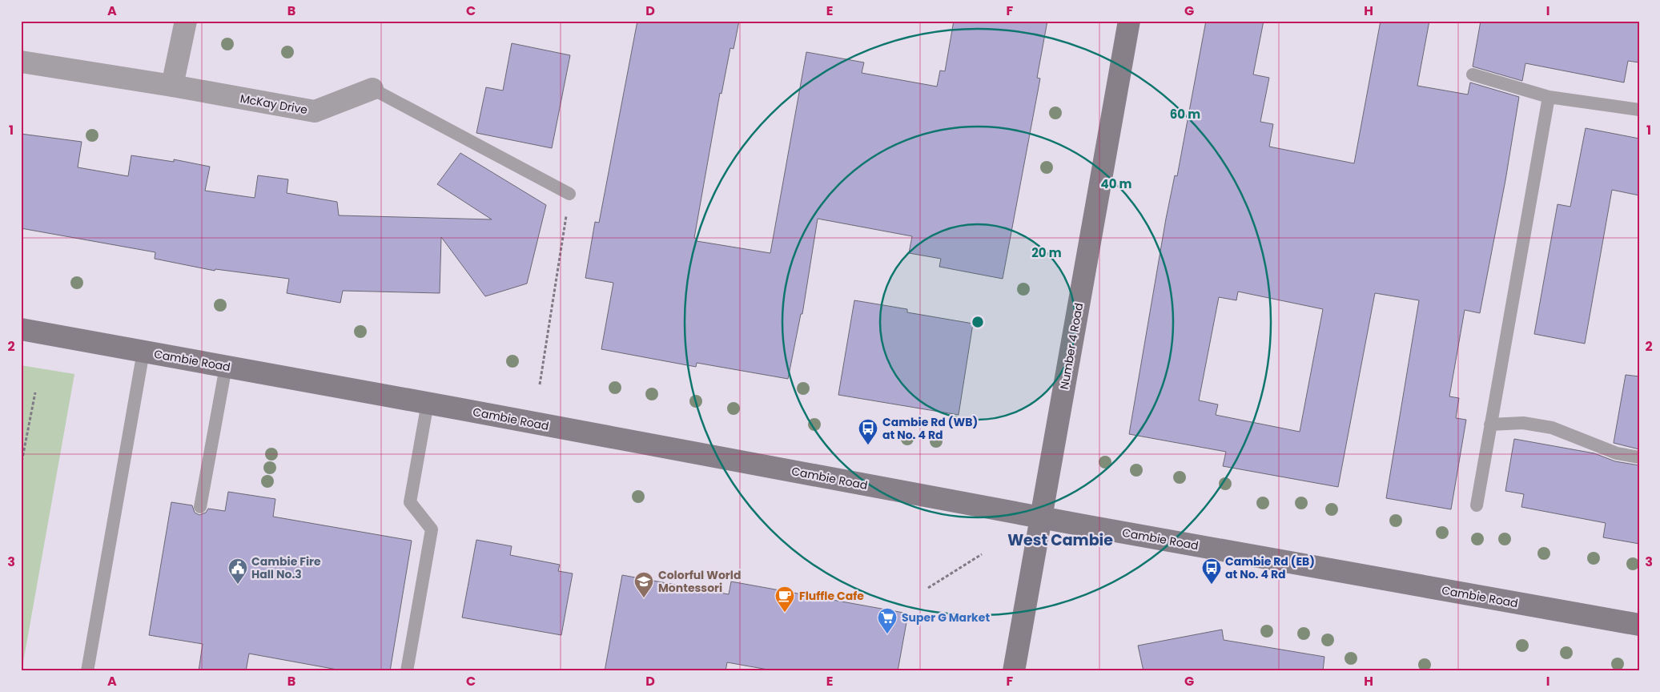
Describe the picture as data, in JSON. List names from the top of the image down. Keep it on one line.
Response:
{"streets":{"main road":["Number 4 Road","Cambie Road"],"street":["McKay Drive"]},"crossings":[["Number 4 Road","Cambie Road"]],"districts":["West Cambie"],"places":{"bus stop":["Cambie Rd (WB) at No. 4 Rd","Cambie Rd (EB) at No. 4 Rd"],"public building":["Cambie Fire Hall No.3"],"school or university":["Colorful World Montessori"],"cafe":["Fluffle Cafe"],"supermarket":["Super G Market"]},"grid":{"columns":["A","B","C","D","E","F","G","H","I"],"rows":["1","2","3"]},"rings":["60 m","40 m","20 m"]}
